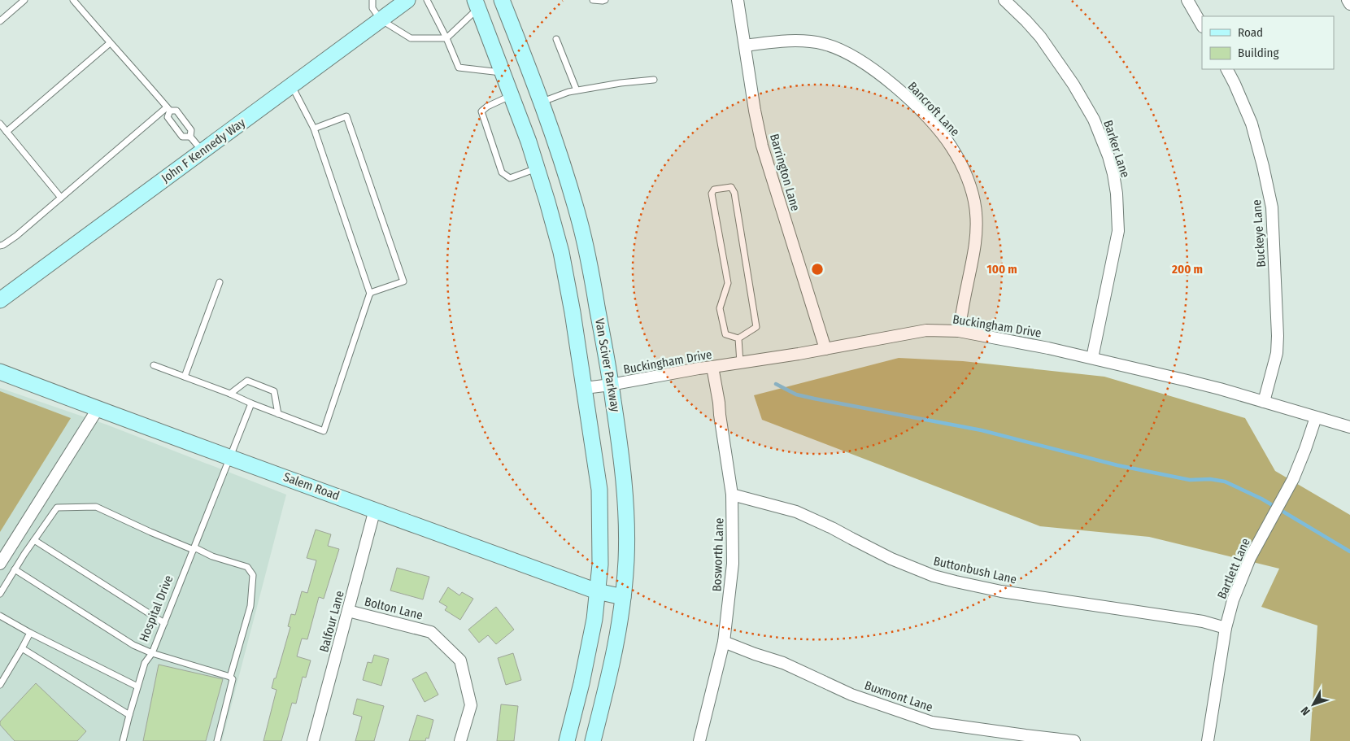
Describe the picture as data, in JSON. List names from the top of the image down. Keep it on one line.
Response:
{"streets":{"street":["Bancroft Lane","Barker Lane","John F Kennedy Way","Barrington Lane","Buckeye Lane","Buckingham Drive","Van Sciver Parkway","Salem Road","Bosworth Lane","Bartlett Lane","Buttonbush Lane","Bolton Lane","Balfour Lane","Buxmont Lane"],"lane":["Hospital Drive"]},"crossings":[["Bancroft Lane","Barrington Lane"],["Bancroft Lane","Buckingham Drive"],["Barker Lane","Buckingham Drive"],["Barrington Lane","Buckingham Drive"],["Buckeye Lane","Buckingham Drive"],["Buckingham Drive","Van Sciver Parkway"],["Buckingham Drive","Bosworth Lane"],["Buckingham Drive","Bartlett Lane"],["Van Sciver Parkway","Salem Road"],["Salem Road","Hospital Drive"],["Salem Road","Balfour Lane"],["Bosworth Lane","Buttonbush Lane"],["Bosworth Lane","Buxmont Lane"],["Bartlett Lane","Buttonbush Lane"],["Bolton Lane","Balfour Lane"]],"legend":["Road","Building"],"north":"bottom left","rings":["100 m","200 m"]}
